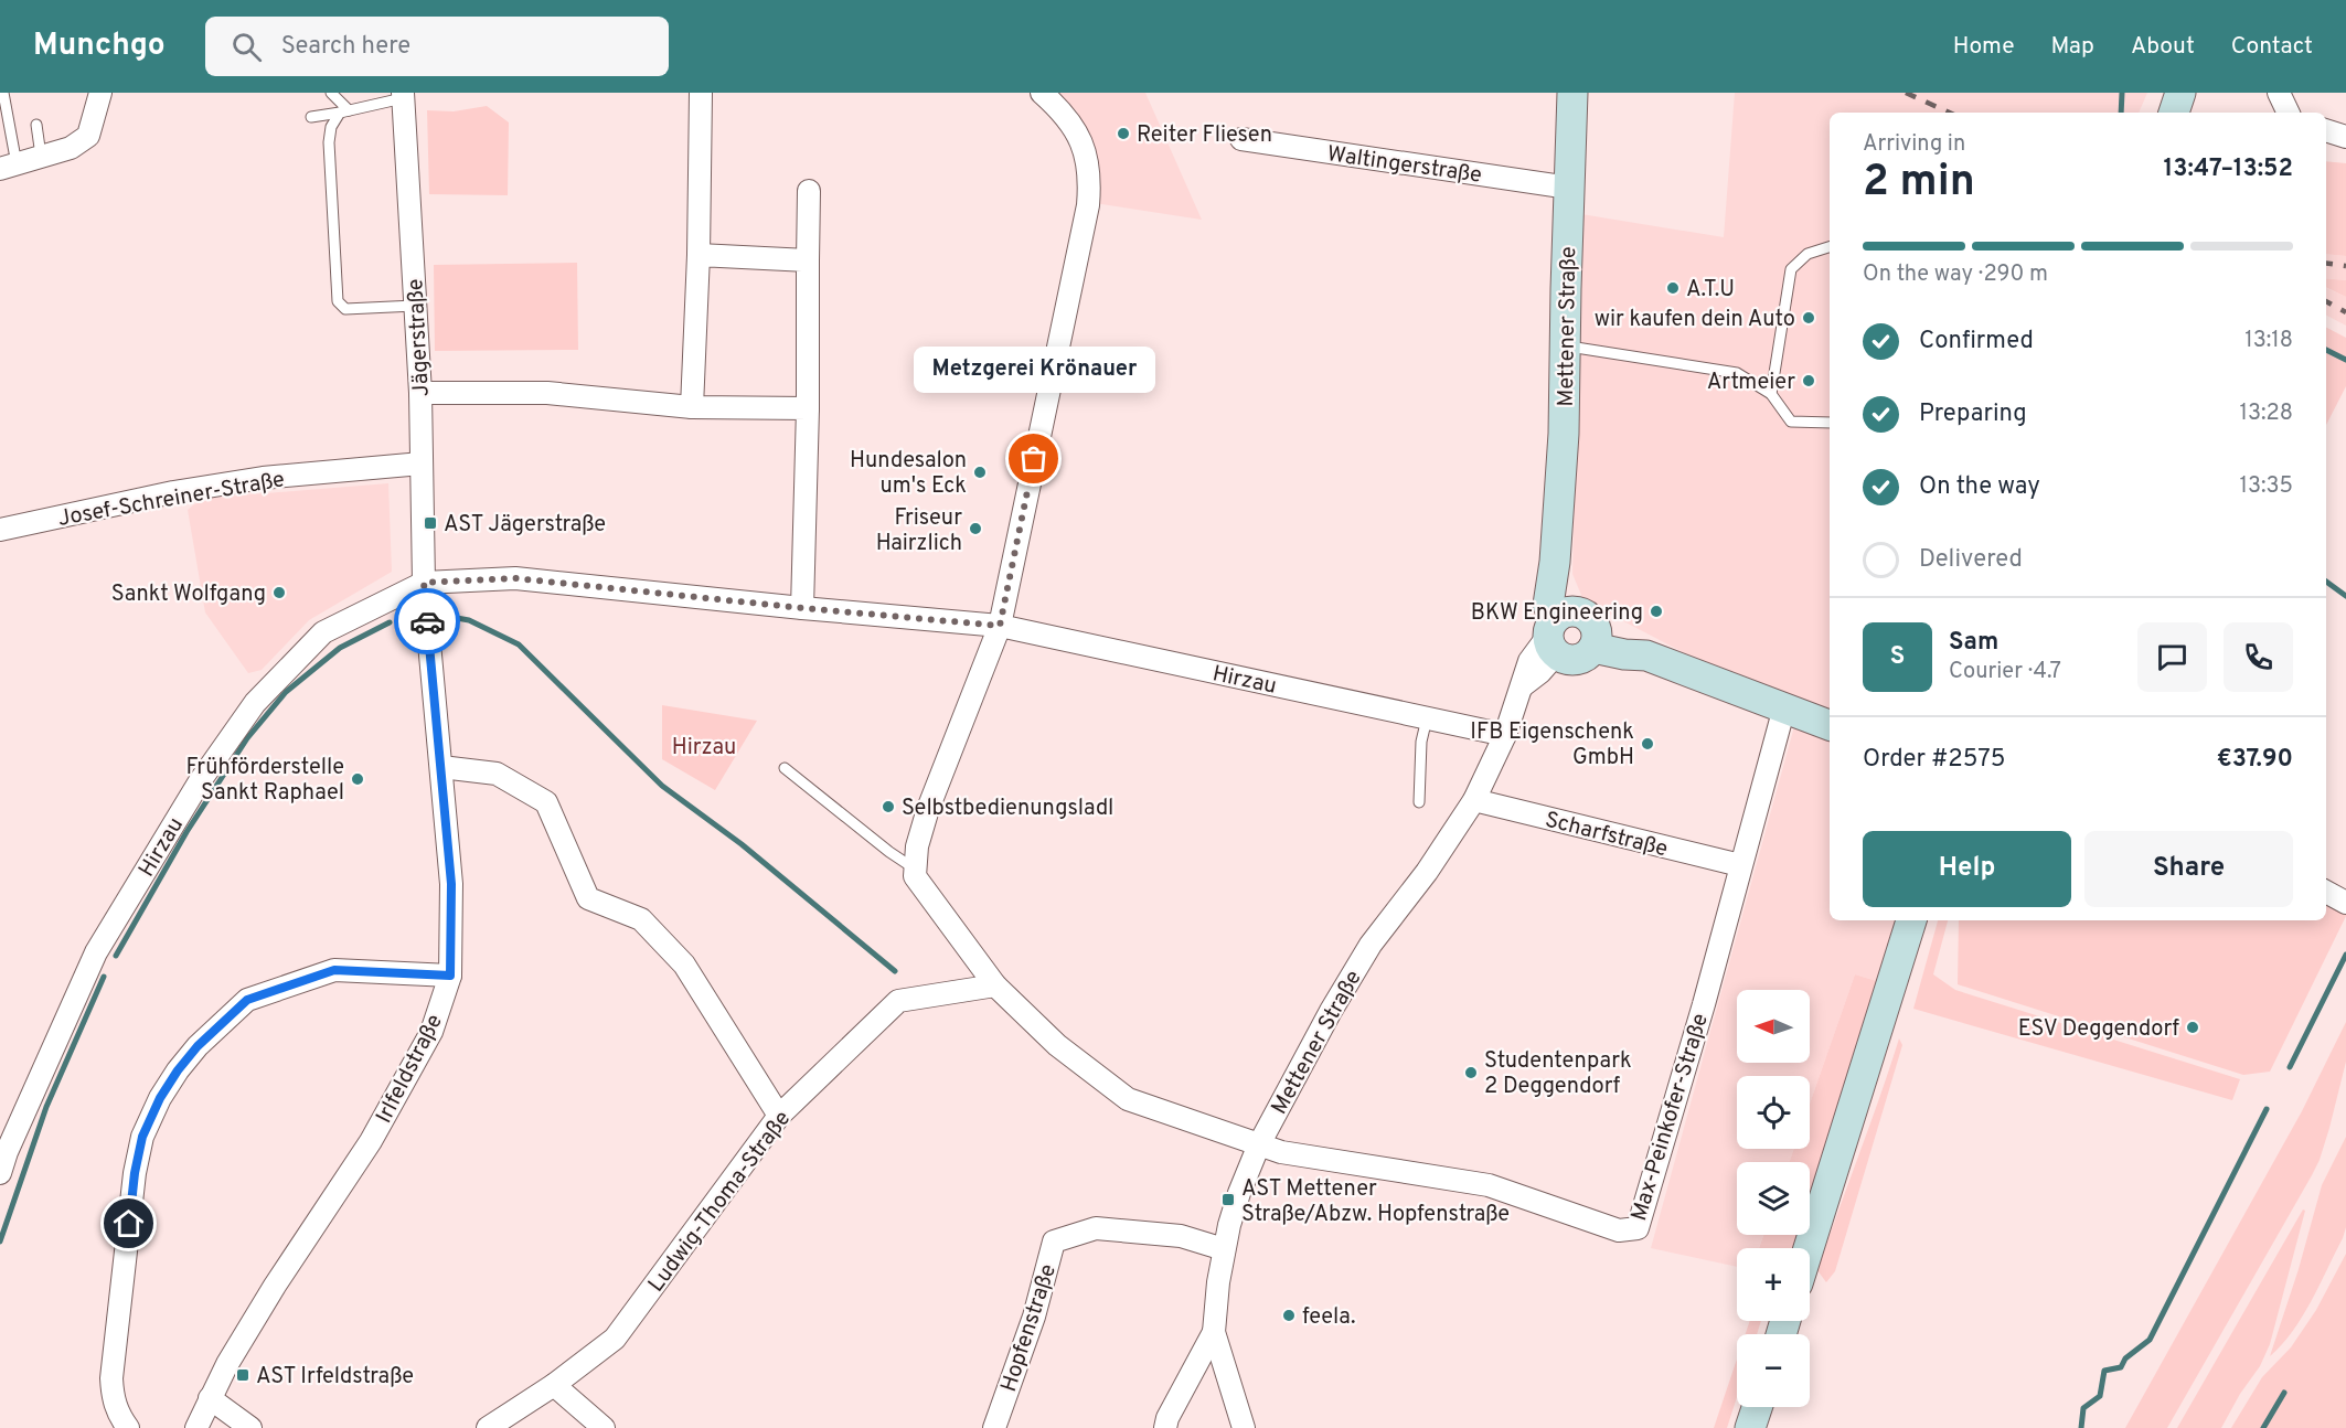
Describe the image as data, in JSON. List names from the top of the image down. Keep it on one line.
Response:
{"streets":{"street":["Waltingerstraße","Mettener Straße","Jägerstraße","Josef-Schreiner-Straße","Hirzau","Scharfstraße","Irlfeldstraße","Max-Peinkofer-Straße","Ludwig-Thoma-Straße","Hopfenstraße"]},"crossings":[["Waltingerstraße","Mettener Straße"],["Mettener Straße","Hirzau"],["Mettener Straße","Scharfstraße"],["Mettener Straße","Max-Peinkofer-Straße"],["Mettener Straße","Hopfenstraße"],["Jägerstraße","Josef-Schreiner-Straße"],["Jägerstraße","Hirzau"],["Jägerstraße","Irlfeldstraße"],["Hirzau","Irlfeldstraße"],["Scharfstraße","Max-Peinkofer-Straße"]],"parks":["Hirzau"],"places":{"other":["Reiter Fliesen","A.T.U","wir kaufen dein Auto","Artmeier","Metzgerei Krönauer","Hundesalon um's Eck","Friseur Hairzlich","Sankt Wolfgang","BKW Engineering","IFB Eigenschenk GmbH","Frühförderstelle Sankt Raphael","Selbstbedienungsladl","ESV Deggendorf","Studentenpark 2 Deggendorf","feela."],"transit":["AST Jägerstraße","AST Mettener Straße/Abzw. Hopfenstraße","AST Irfeldstraße"]},"north":"left","page":{"header":"Munchgo","search":"Search here","nav":["Home","Map","About","Contact"],"heading":["2 min","Arriving in","13:47–13:52"],"panel":["Sam","Courier · 4.7","Order #2575","€37.90"],"bar":"On the way · 290 m","list":[["Confirmed","13:18"],["Preparing","13:28"],["On the way","13:35"],"Delivered"],"bubble":"Metzgerei Krönauer","round":"S","buttons":["Help","Share"],"map_buttons":["+","−"]}}
